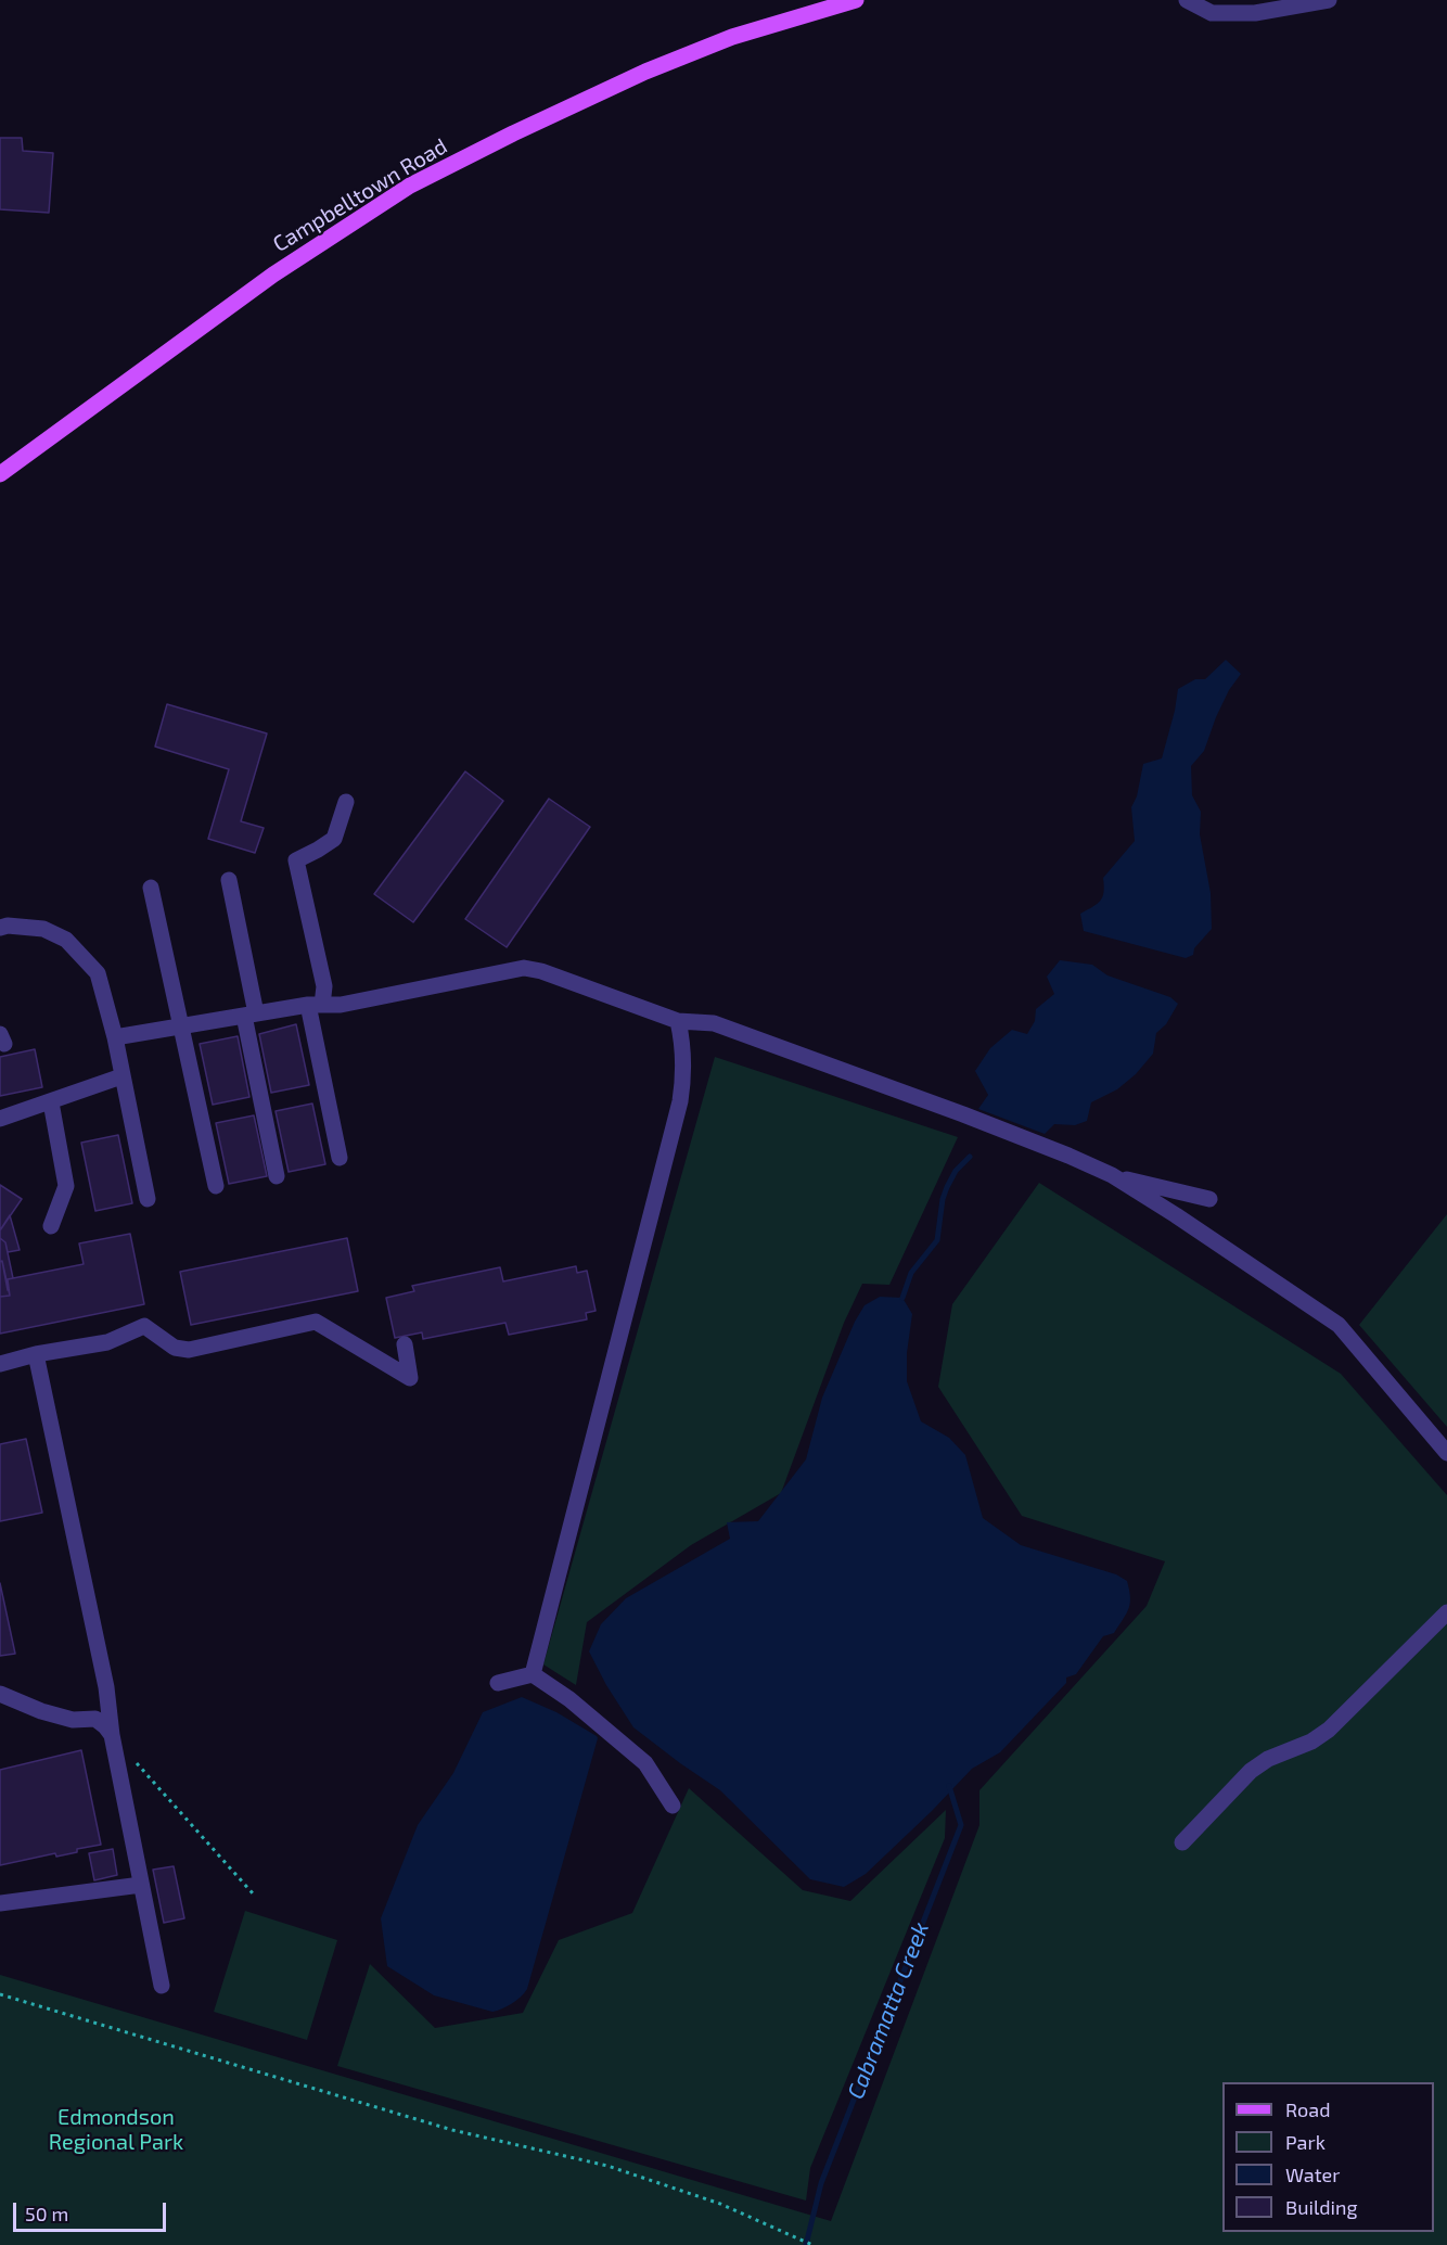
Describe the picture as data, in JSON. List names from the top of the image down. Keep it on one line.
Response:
{"streets":{"main road":["Campbelltown Road"]},"water":["Cabramatta Creek"],"parks":["Edmondson Regional Park"],"legend":["Road","Park","Water","Building"],"scale_bar":"50 m"}
